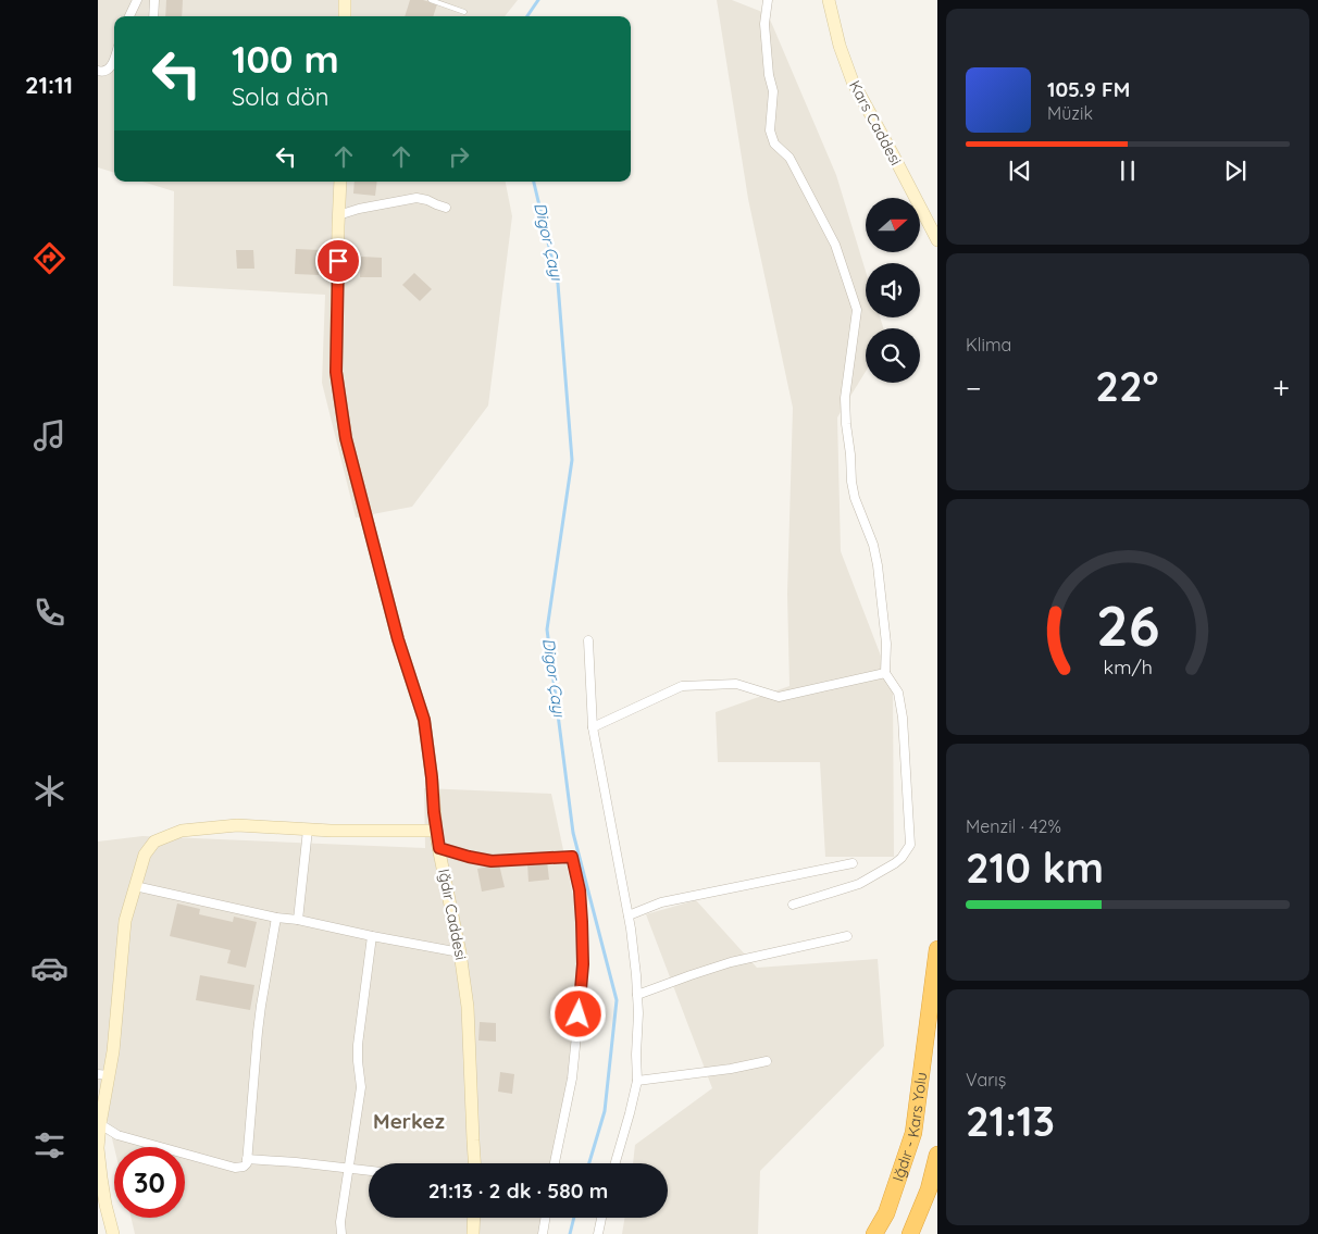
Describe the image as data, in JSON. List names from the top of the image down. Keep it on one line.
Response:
{"streets":{"highway":["Iğdır - Kars Yolu"],"street":["Kars Caddesi","Iğdır Caddesi"]},"districts":["Merkez"],"water":["Digor Çayı"],"north":"right","page":{"tabs":"21:11","turn":["100 m","Sola dön"],"song":["105.9 FM","Müzik"],"tile":["Klima",["Menzil · 42%","210 km"],["Varış","21:13"]],"heat":["−","22°","+"],"limit":"30","trip":"21:13 · 2 dk · 580 m","gauge":["26","km/h"]}}
